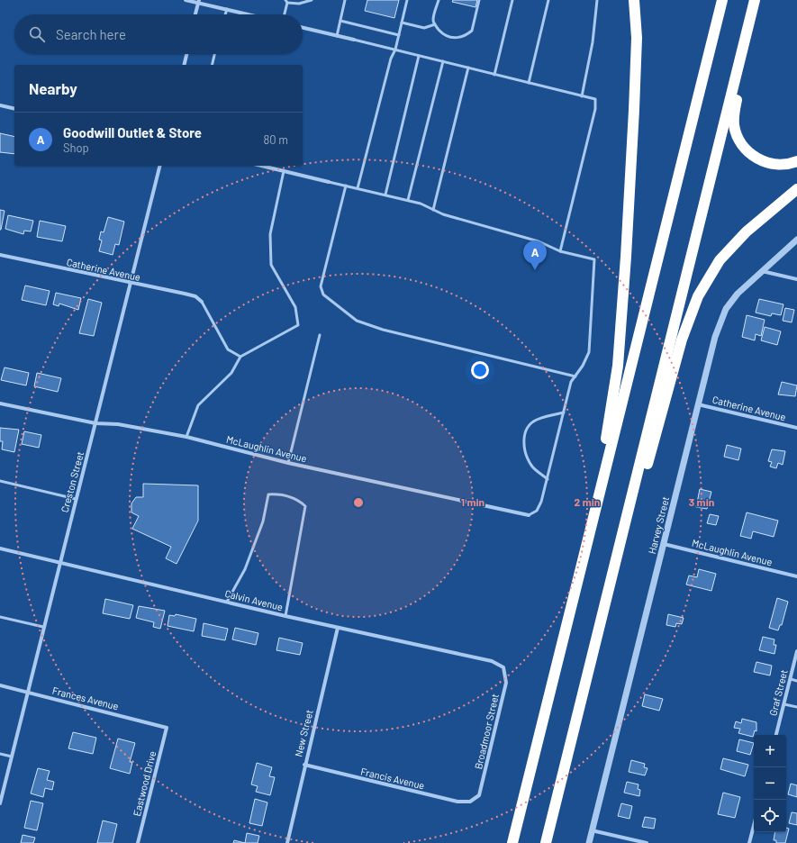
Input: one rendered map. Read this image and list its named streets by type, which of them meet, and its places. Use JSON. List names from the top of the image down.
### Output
{
  "streets": {
    "street": [
      "Catherine Avenue",
      "McLaughlin Avenue",
      "Creston Street",
      "Harvey Street",
      "Calvin Avenue",
      "Graf Street",
      "Frances Avenue",
      "Broadmoor Street",
      "New Street",
      "Francis Avenue",
      "Eastwood Drive"
    ]
  },
  "crossings": [
    ["Catherine Avenue", "Creston Street"],
    ["Catherine Avenue", "Harvey Street"],
    ["McLaughlin Avenue", "Creston Street"],
    ["McLaughlin Avenue", "Harvey Street"],
    ["Creston Street", "Calvin Avenue"],
    ["Creston Street", "Frances Avenue"],
    ["Calvin Avenue", "Broadmoor Street"],
    ["Calvin Avenue", "New Street"],
    ["Frances Avenue", "Eastwood Drive"],
    ["Broadmoor Street", "Francis Avenue"],
    ["New Street", "Francis Avenue"]
  ],
  "page": {
    "search": "Search here",
    "heading": "Nearby",
    "list": [
      {
        "mark": "A",
        "name": "Goodwill Outlet & Store",
        "note": "Shop",
        "value": "80 m"
      }
    ],
    "pins": "A",
    "map_buttons": ["+", "−"]
  },
  "rings": ["1 min", "2 min", "3 min"]
}
